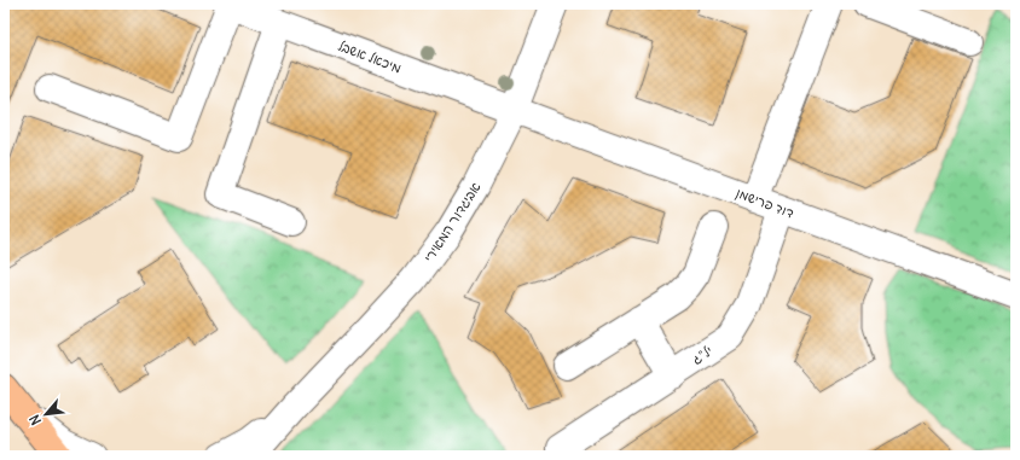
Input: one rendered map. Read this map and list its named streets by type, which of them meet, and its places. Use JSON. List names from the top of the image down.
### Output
{
  "streets": {
    "street": [
      "מיכאל אשבל",
      "דוד פרישמן",
      "אביגדור המאירי",
      "יל\"ג"
    ]
  },
  "crossings": [
    ["מיכאל אשבל", "דוד פרישמן"],
    ["מיכאל אשבל", "אביגדור המאירי"],
    ["דוד פרישמן", "אביגדור המאירי"],
    ["דוד פרישמן", "יל\"ג"]
  ],
  "north": "bottom left"
}
